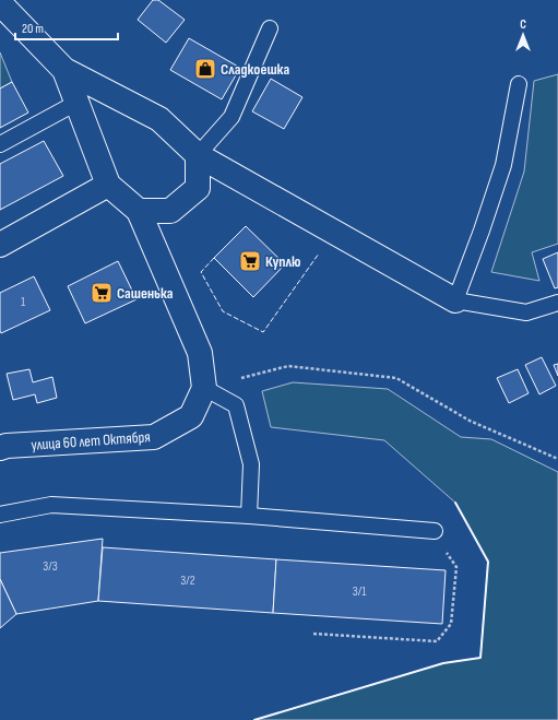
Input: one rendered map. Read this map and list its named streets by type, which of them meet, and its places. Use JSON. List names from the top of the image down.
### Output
{
  "streets": {
    "street": ["улица 60 лет Октября"]
  },
  "places": {
    "shop": ["Сладкоешка"],
    "supermarket": ["Куплю", "Сашенька"]
  },
  "house_numbers": [
    "1",
    "3/3",
    "3/2",
    "3/1"
  ],
  "scale_bar": "20 m",
  "north": "top"
}
